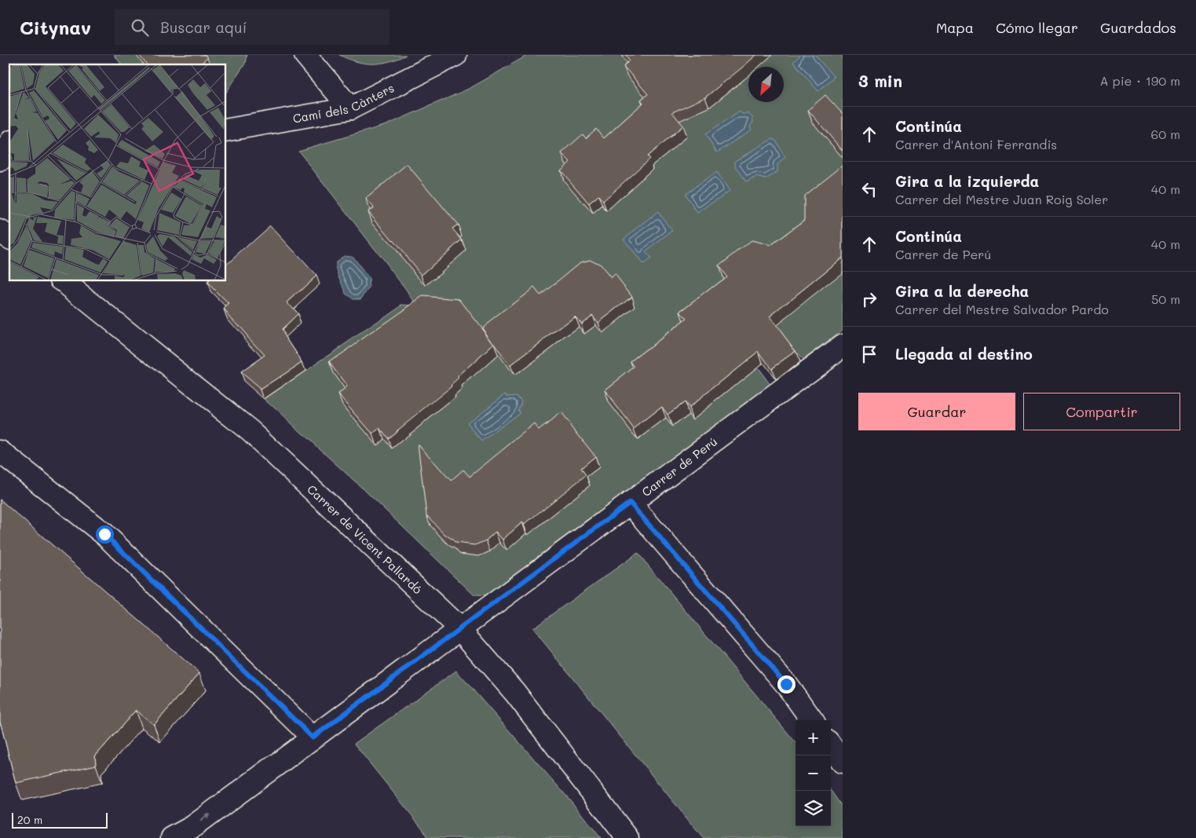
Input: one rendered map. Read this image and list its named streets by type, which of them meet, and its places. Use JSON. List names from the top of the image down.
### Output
{
  "streets": {
    "street": ["Camí dels Cànters", "Carrer de Perú", "Carrer de Vicent Pallardó"]
  },
  "crossings": [
    ["Carrer de Perú", "Carrer de Vicent Pallardó"]
  ],
  "scale_bar": "20 m",
  "north": "bottom left",
  "page": {
    "header": "Citynav",
    "search": "Buscar aquí",
    "nav": ["Mapa", "Cómo llegar", "Guardados"],
    "heading": ["3 min", "A pie · 190 m"],
    "list": [
      ["Continúa", "Carrer d'Antoni Ferrandis", "60 m"],
      ["Gira a la izquierda", "Carrer del Mestre Juan Roig Soler", "40 m"],
      ["Continúa", "Carrer de Perú", "40 m"],
      ["Gira a la derecha", "Carrer del Mestre Salvador Pardo", "50 m"],
      "Llegada al destino"
    ],
    "buttons": ["Guardar", "Compartir"],
    "map_buttons": ["+", "−"],
    "scale": "20 m"
  }
}
